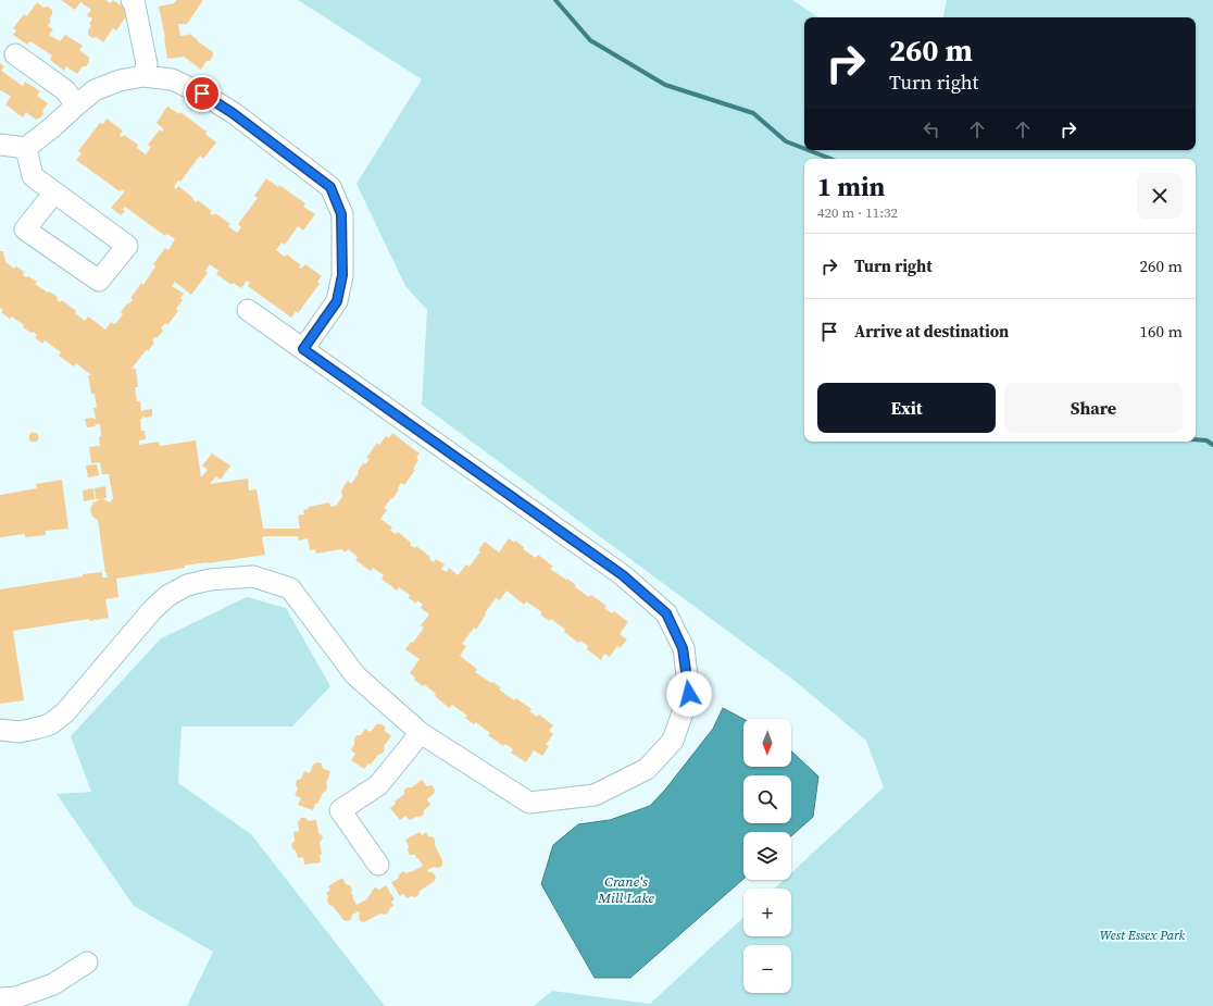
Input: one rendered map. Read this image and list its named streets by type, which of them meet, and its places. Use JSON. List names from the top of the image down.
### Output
{
  "water": ["Crane's Mill Lake"],
  "parks": ["West Essex Park"],
  "north": "bottom",
  "page": {
    "turn": ["260 m", "Turn right"],
    "heading": ["1 min", "420 m · 11:32"],
    "list": [
      {
        "name": "Turn right",
        "value": "260 m"
      },
      {
        "name": "Arrive at destination",
        "value": "160 m"
      }
    ],
    "buttons": ["Exit", "Share"],
    "map_buttons": ["+", "−"]
  }
}
